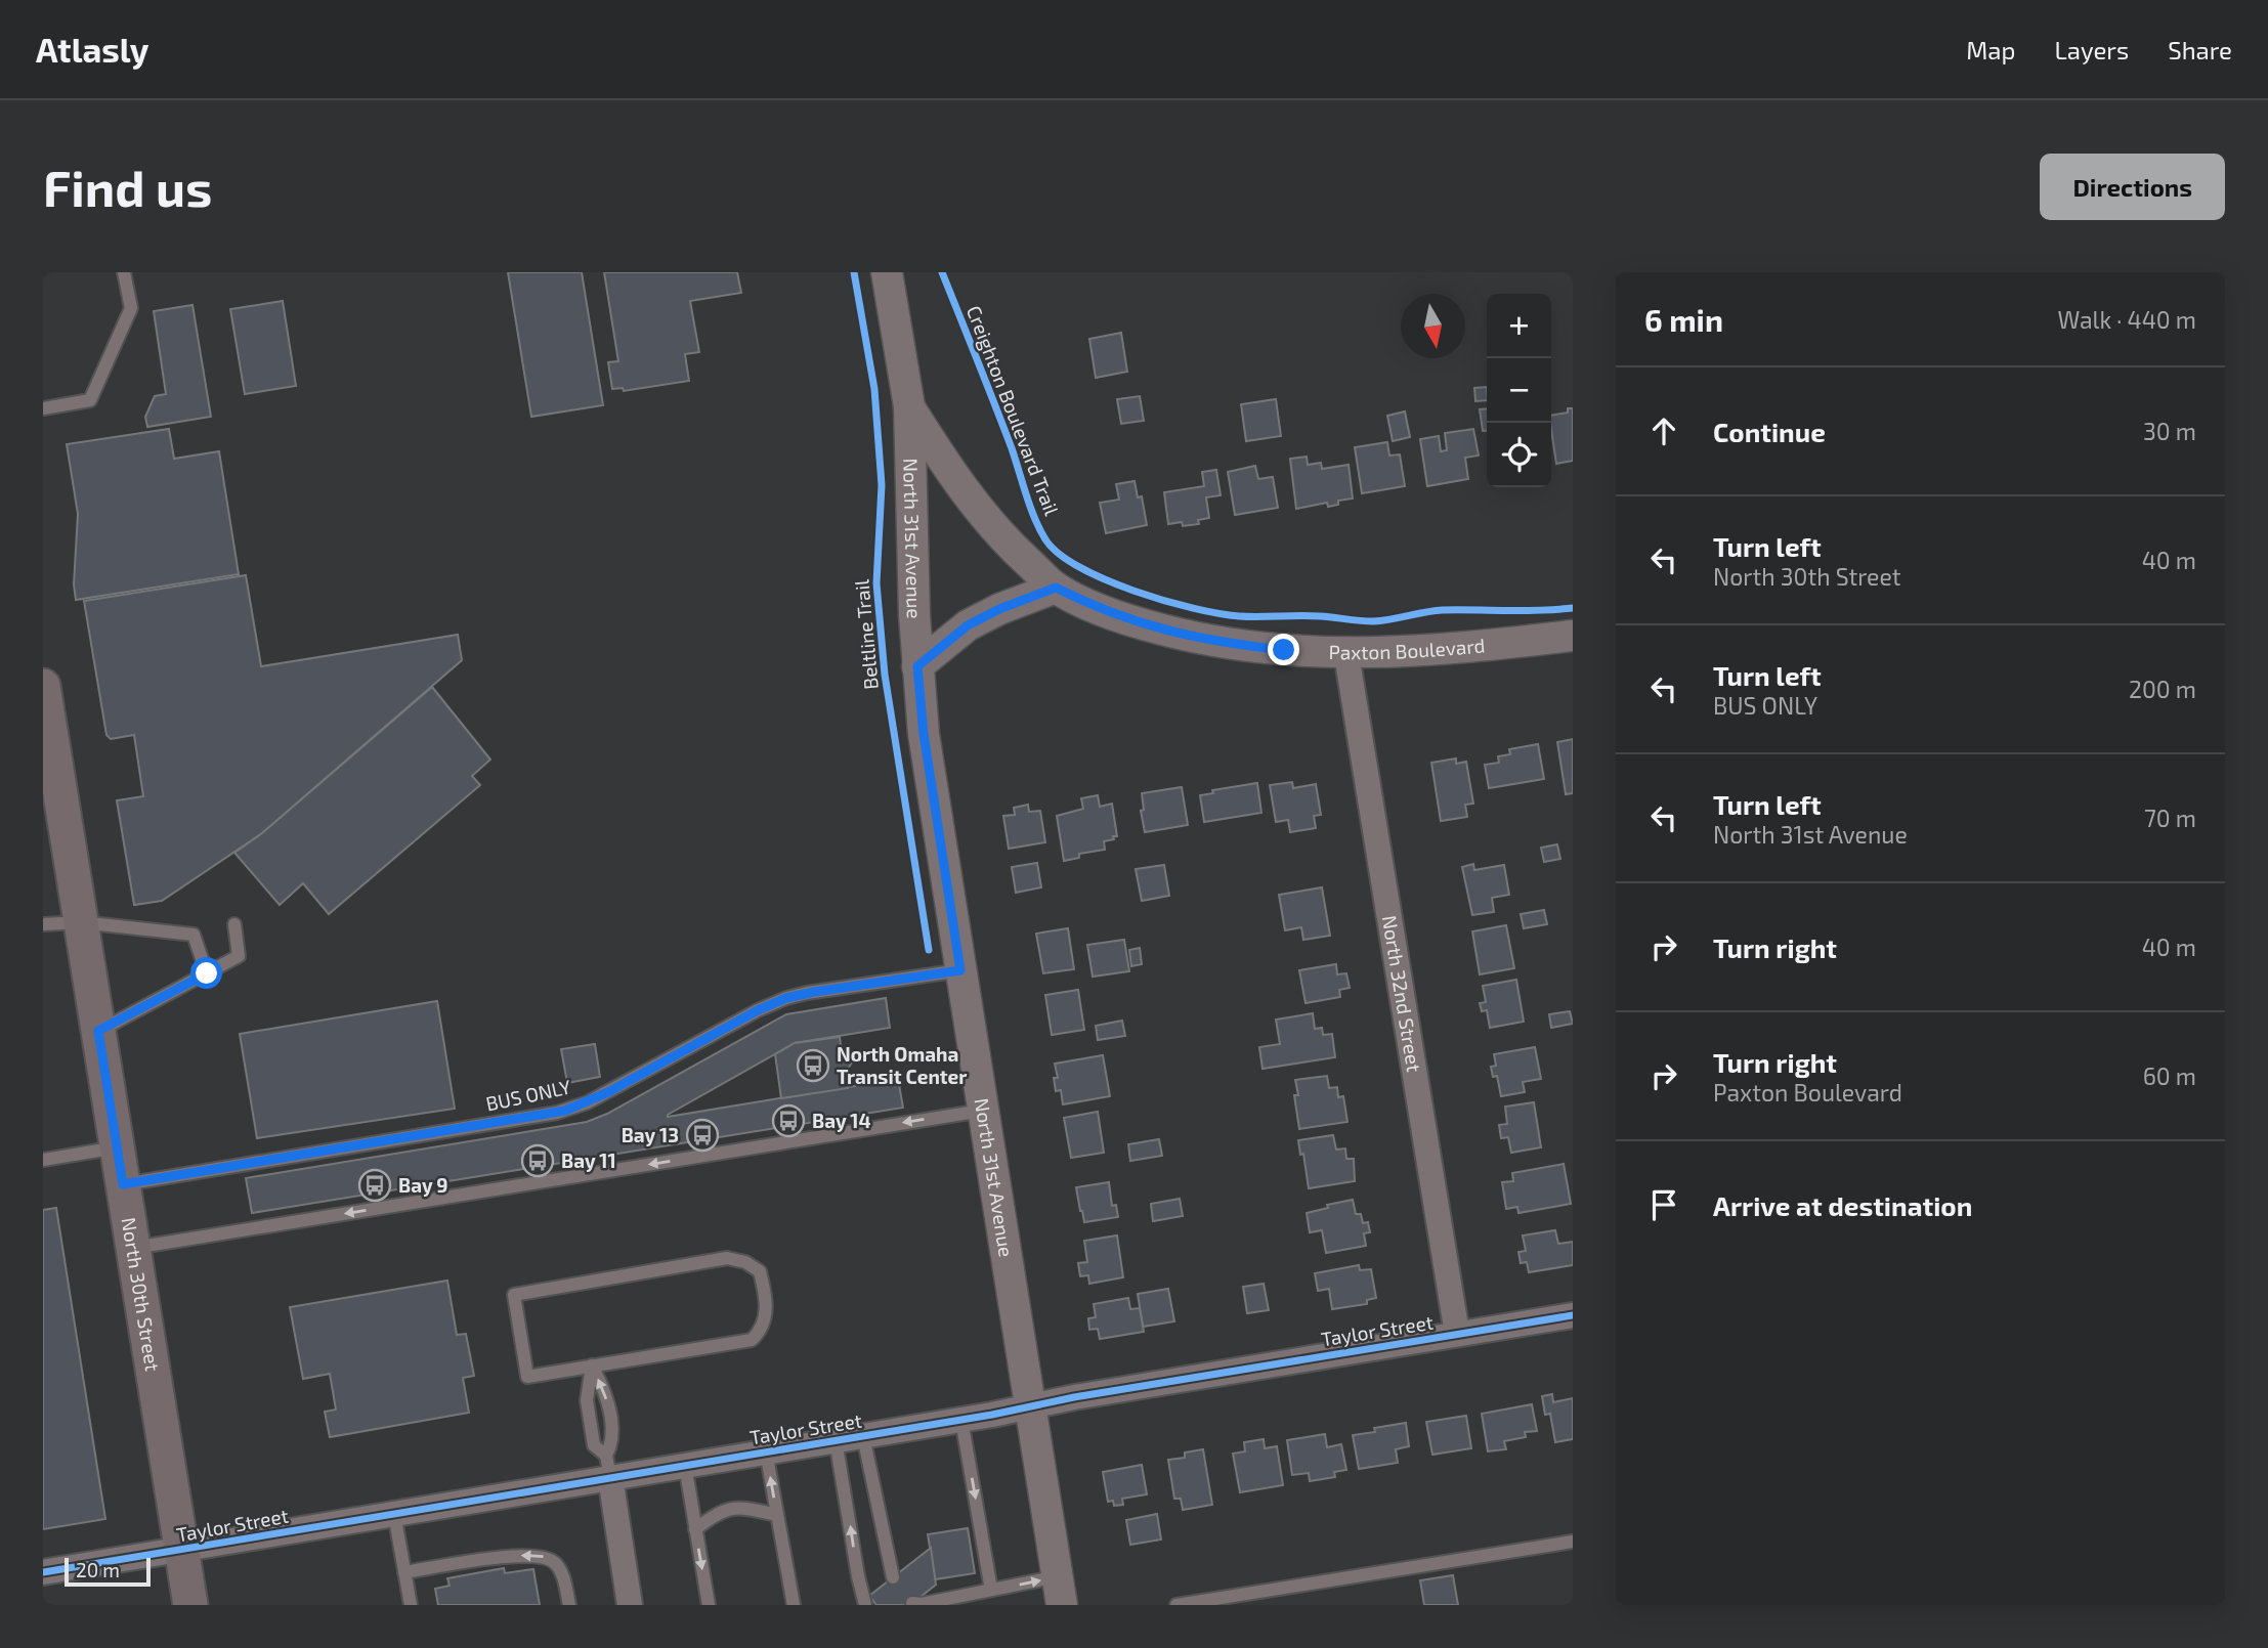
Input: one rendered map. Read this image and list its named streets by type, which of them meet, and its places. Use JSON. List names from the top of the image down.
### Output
{
  "streets": {
    "main road": ["North 30th Street"],
    "street": [
      "North 31st Avenue",
      "Paxton Boulevard",
      "North 32nd Street",
      "Taylor Street"
    ],
    "lane": ["BUS ONLY"],
    "cycle path": ["Creighton Boulevard Trail", "Beltline Trail"]
  },
  "crossings": [
    ["North 31st Avenue", "Paxton Boulevard"],
    ["North 31st Avenue", "BUS ONLY"],
    ["North 31st Avenue", "Taylor Street"],
    ["Paxton Boulevard", "North 32nd Street"],
    ["North 32nd Street", "Taylor Street"],
    ["BUS ONLY", "North 30th Street"],
    ["North 30th Street", "Taylor Street"]
  ],
  "places": {
    "bus stop": [
      "North Omaha Transit Center",
      "Bay 14",
      "Bay 13",
      "Bay 11",
      "Bay 9"
    ]
  },
  "scale_bar": "20 m",
  "north": "bottom",
  "page": {
    "header": "Atlasly",
    "nav": ["Map", "Layers", "Share"],
    "buttons": "Directions",
    "title": "Find us",
    "heading": ["6 min", "Walk · 440 m"],
    "map_buttons": ["+", "−"],
    "list": [
      ["Continue", "30 m"],
      ["Turn left", "North 30th Street", "40 m"],
      ["Turn left", "BUS ONLY", "200 m"],
      ["Turn left", "North 31st Avenue", "70 m"],
      ["Turn right", "40 m"],
      ["Turn right", "Paxton Boulevard", "60 m"],
      "Arrive at destination"
    ],
    "scale": "20 m"
  }
}
